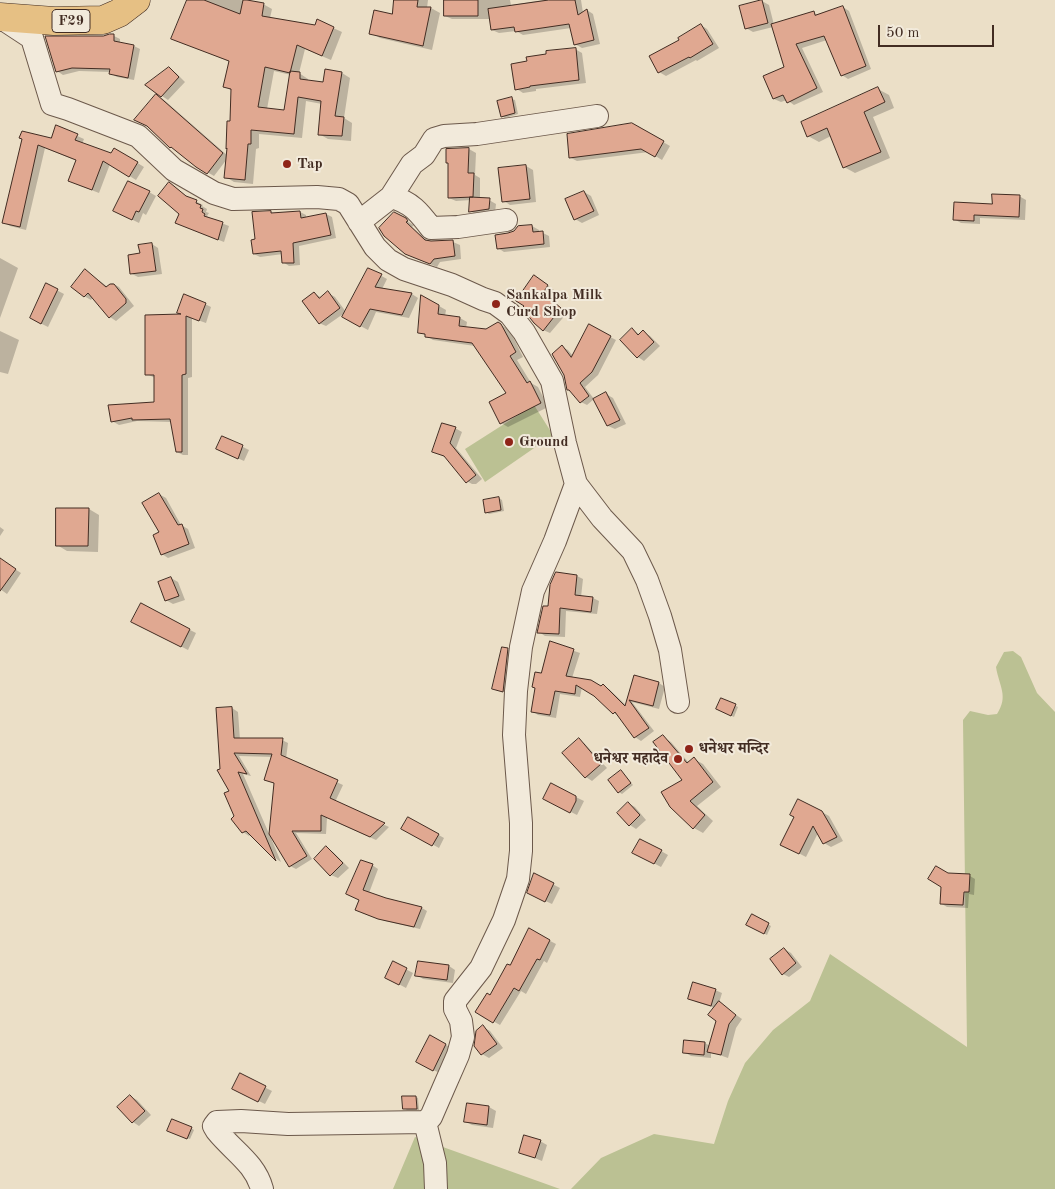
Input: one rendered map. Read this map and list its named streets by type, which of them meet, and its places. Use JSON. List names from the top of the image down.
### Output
{
  "streets": {
    "main road": ["F29"]
  },
  "places": [
    "Tap",
    "Sankalpa Milk Curd Shop",
    "Ground",
    "धनेश्वर मन्दिर",
    "धनेश्वर महादेव"
  ],
  "scale_bar": "50 m"
}
